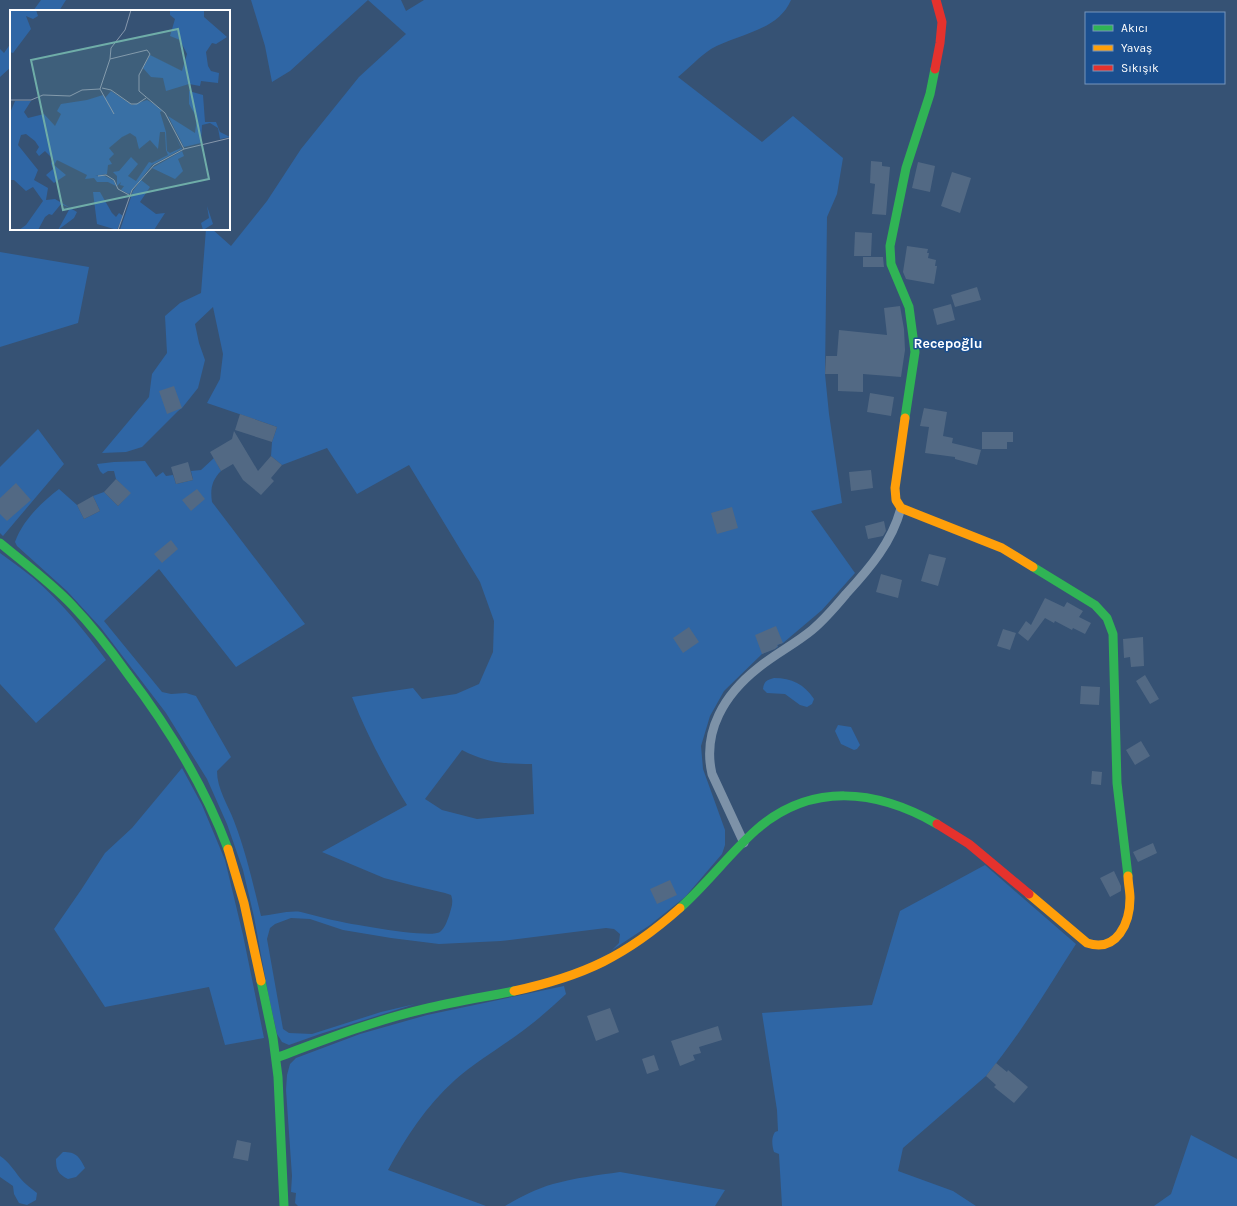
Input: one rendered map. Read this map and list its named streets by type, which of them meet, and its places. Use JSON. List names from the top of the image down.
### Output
{
  "districts": ["Recepoğlu"],
  "legend": ["Akıcı", "Yavaş", "Sıkışık"]
}
